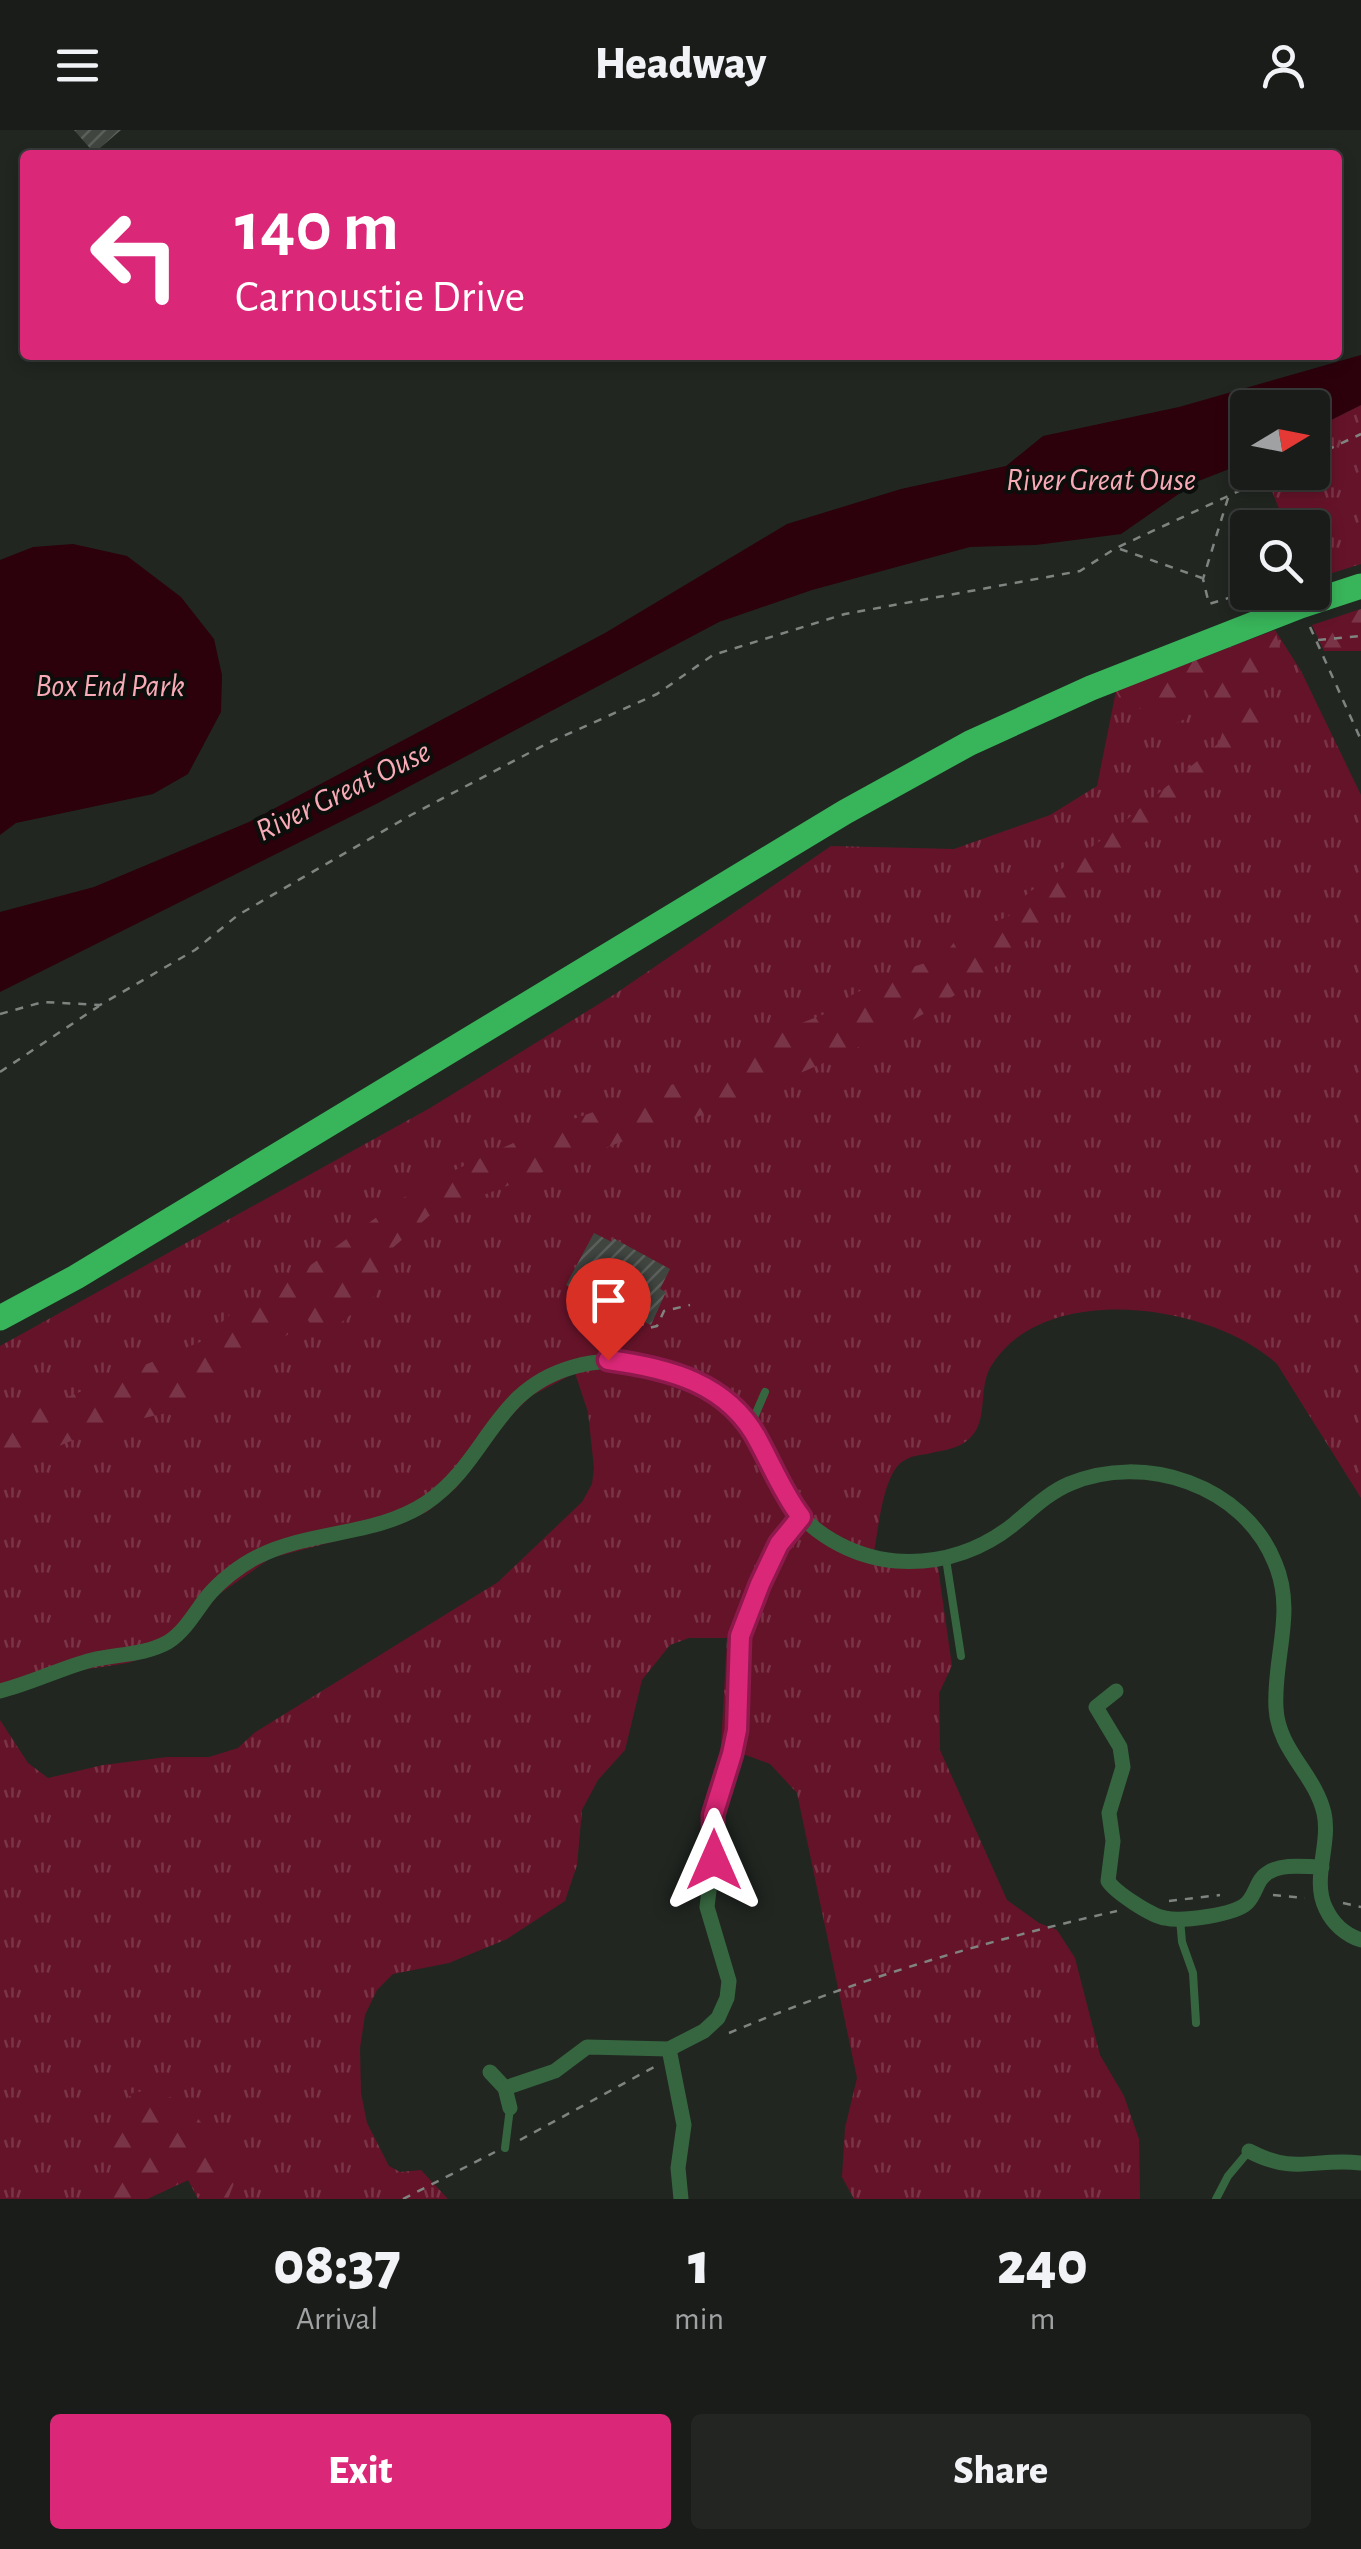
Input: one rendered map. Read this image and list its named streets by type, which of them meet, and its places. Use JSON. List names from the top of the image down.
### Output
{
  "water": ["River Great Ouse", "Box End Park"],
  "north": "right",
  "page": {
    "header": "Headway",
    "turn": ["140 m", "Carnoustie Drive"],
    "eta": [
      "08:37",
      "Arrival",
      "1",
      "min",
      "240",
      "m"
    ],
    "buttons": ["Exit", "Share"]
  }
}
